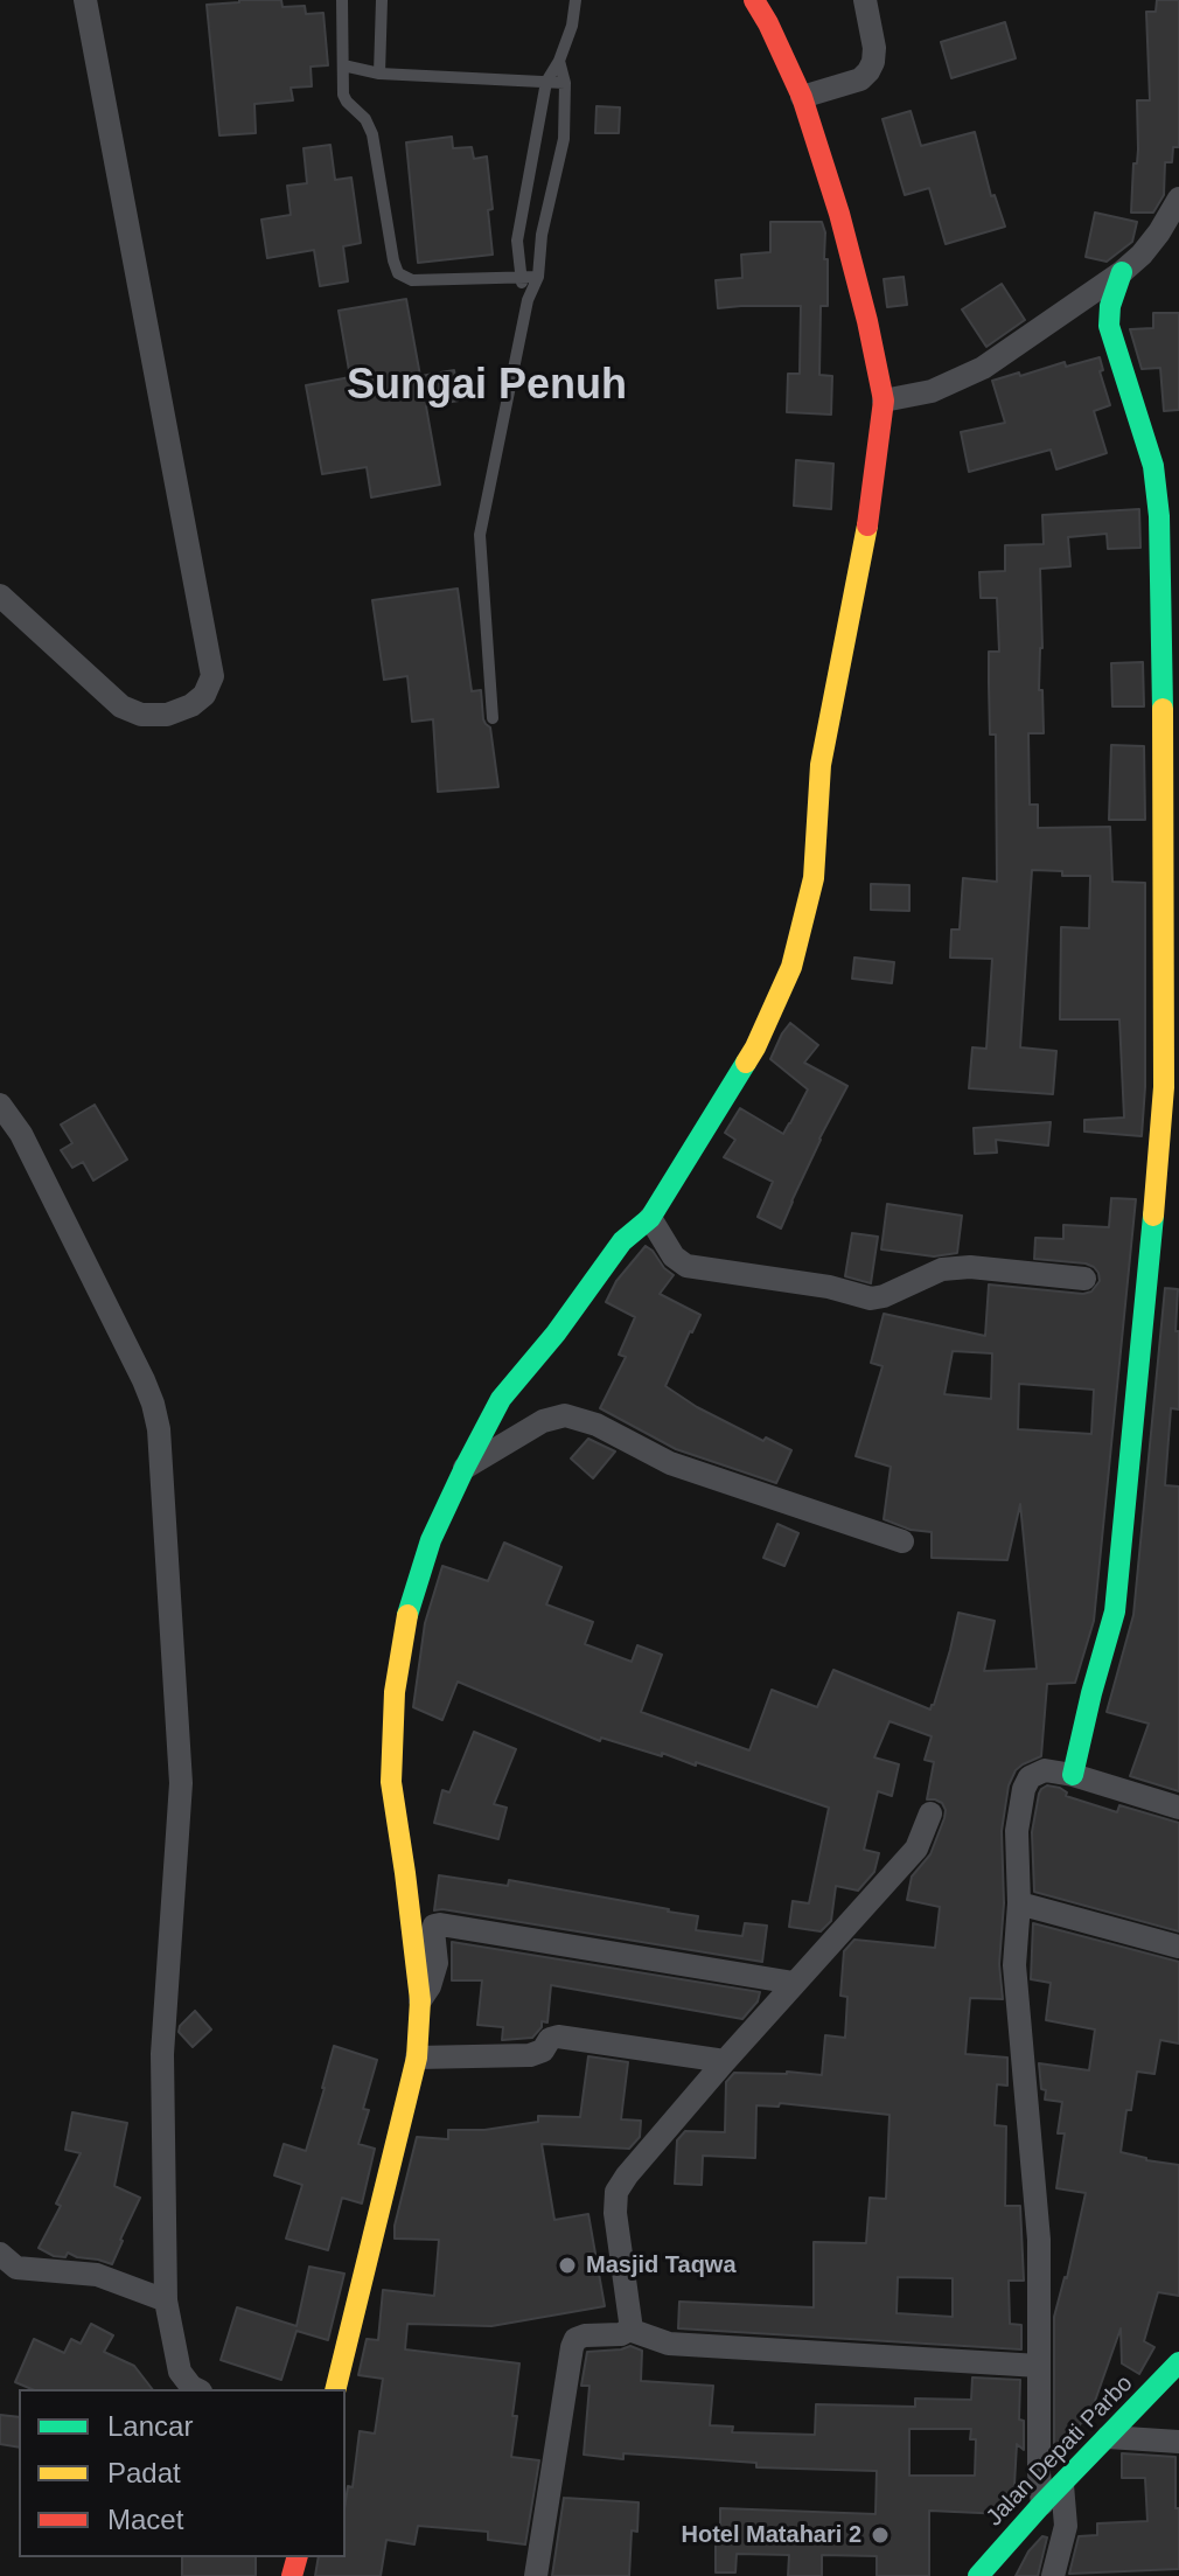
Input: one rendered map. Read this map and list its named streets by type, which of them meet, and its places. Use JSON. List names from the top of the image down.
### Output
{
  "streets": {
    "street": ["Jalan Depati Parbo"]
  },
  "districts": ["Sungai Penuh"],
  "places": ["Masjid Taqwa", "Hotel Matahari 2"],
  "legend": ["Lancar", "Padat", "Macet"]
}
